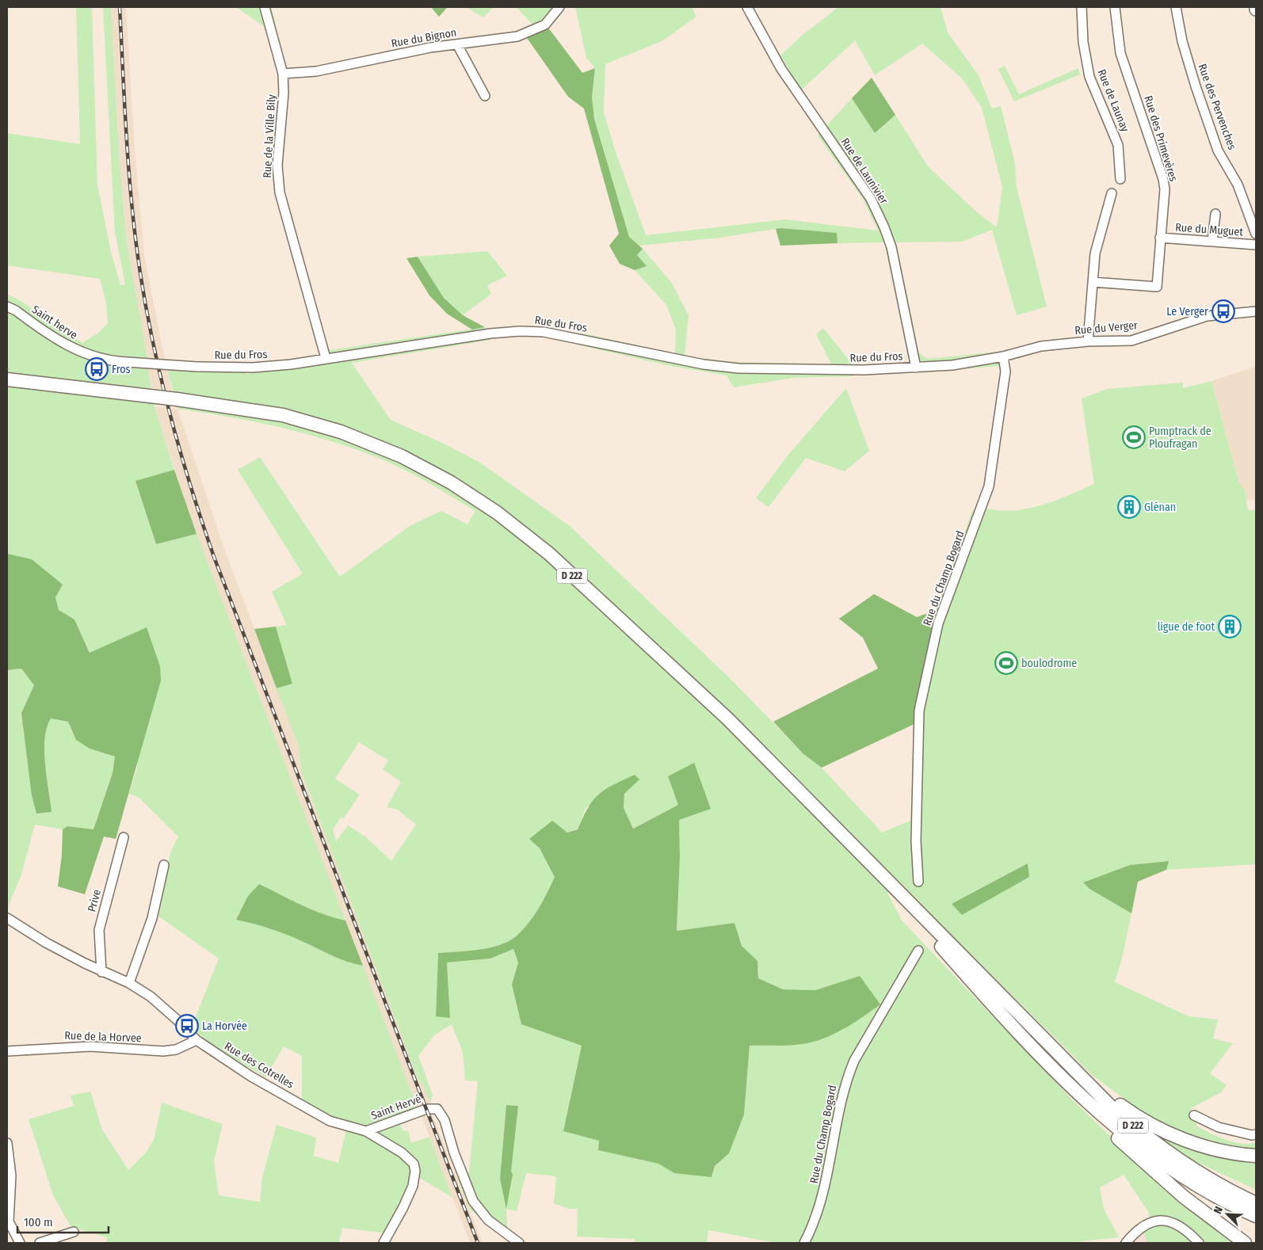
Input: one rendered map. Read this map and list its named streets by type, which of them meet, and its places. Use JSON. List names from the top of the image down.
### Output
{
  "streets": {
    "highway": ["D 222"],
    "street": [
      "Rue du Bignon",
      "Rue de Launay",
      "Rue des Pervenches",
      "Rue de la Ville Bily",
      "Rue des Primevères",
      "Rue de Launivier",
      "Rue du Muguet",
      "Saint herve",
      "Rue du Fros",
      "Rue du Verger",
      "Rue du Champ Bogard",
      "Prive",
      "Rue de la Horvee",
      "Rue des Cotrelles",
      "Saint Hervé"
    ]
  },
  "crossings": [
    ["Rue du Bignon", "Rue de la Ville Bily"],
    ["Rue de la Ville Bily", "Rue du Fros"],
    ["Rue des Primevères", "Rue du Muguet"],
    ["Rue de Launivier", "Rue du Fros"],
    ["Saint herve", "Rue du Fros"],
    ["Rue du Fros", "Rue du Verger"],
    ["Rue du Fros", "Rue du Champ Bogard"],
    ["Rue du Verger", "Rue du Champ Bogard"],
    ["Prive", "Rue des Cotrelles"],
    ["Rue de la Horvee", "Rue des Cotrelles"],
    ["Rue des Cotrelles", "Saint Hervé"]
  ],
  "places": {
    "bus stop": ["Le Verger", "Fros", "La Horvée"],
    "sports": ["Pumptrack de Ploufragan", "boulodrome"],
    "building": ["Glénan", "ligue de foot"]
  },
  "scale_bar": "100 m",
  "north": "top left"
}
